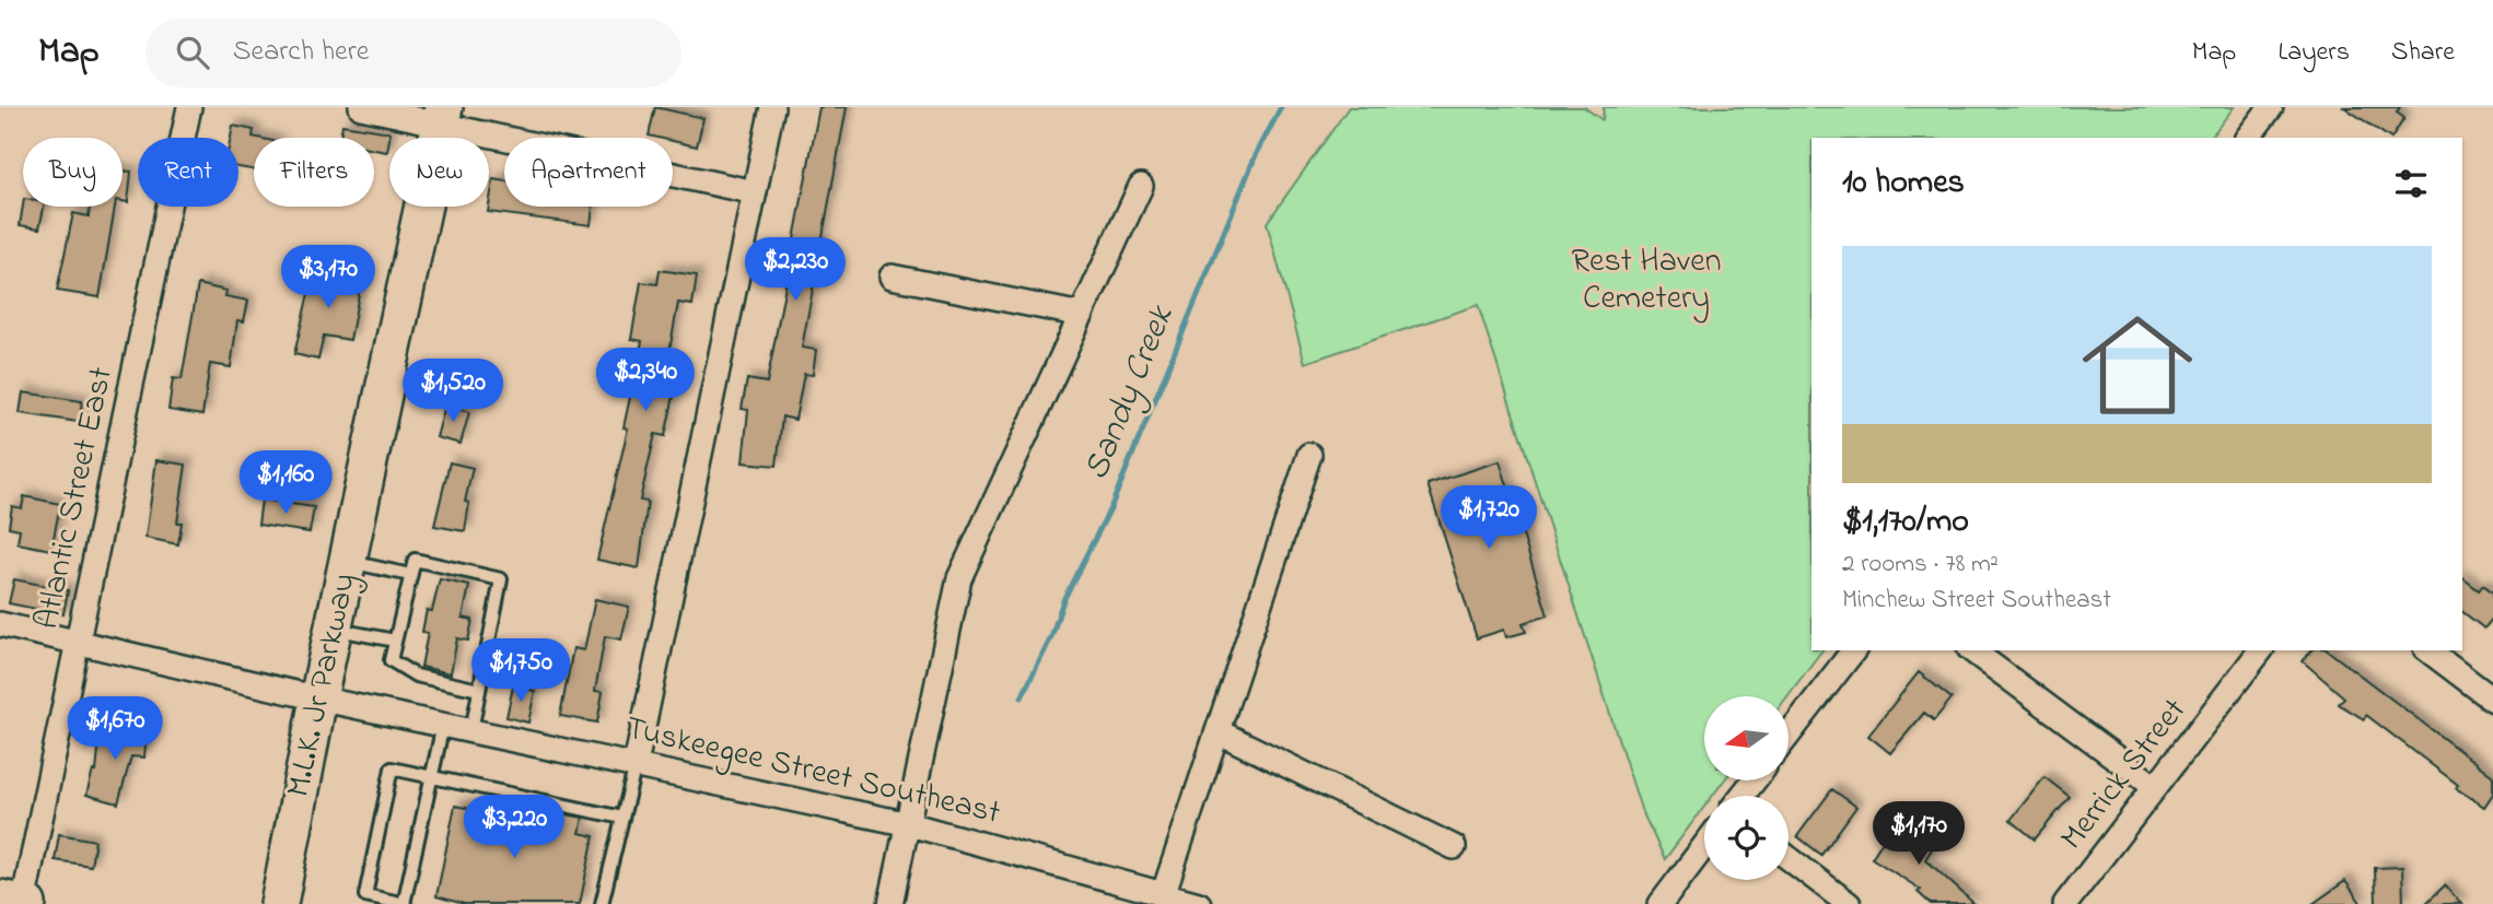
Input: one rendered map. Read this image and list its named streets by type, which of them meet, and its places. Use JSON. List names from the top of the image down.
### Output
{
  "streets": {
    "main road": ["M.L.K. Jr Parkway"],
    "street": ["Atlantic Street East", "Tuskeegee Street Southeast", "Merrick Street"]
  },
  "crossings": [
    ["Atlantic Street East", "Tuskeegee Street Southeast"],
    ["M.L.K. Jr Parkway", "Tuskeegee Street Southeast"]
  ],
  "water": ["Sandy Creek"],
  "parks": ["Rest Haven Cemetery"],
  "north": "left",
  "page": {
    "header": "Map",
    "search": "Search here",
    "nav": ["Map", "Layers", "Share"],
    "chip": [
      "Buy",
      "Rent",
      "Filters",
      "New",
      "Apartment"
    ],
    "heading": "10 homes",
    "list": [
      {
        "name": "$1,170/mo",
        "note": "2 rooms · 78 m² · Minchew Street Southeast"
      }
    ],
    "price": [
      "$2,230",
      "$3,170",
      "$2,340",
      "$1,520",
      "$1,160",
      "$1,720",
      "$1,750",
      "$1,670",
      "$3,220",
      "$1,170"
    ]
  }
}
